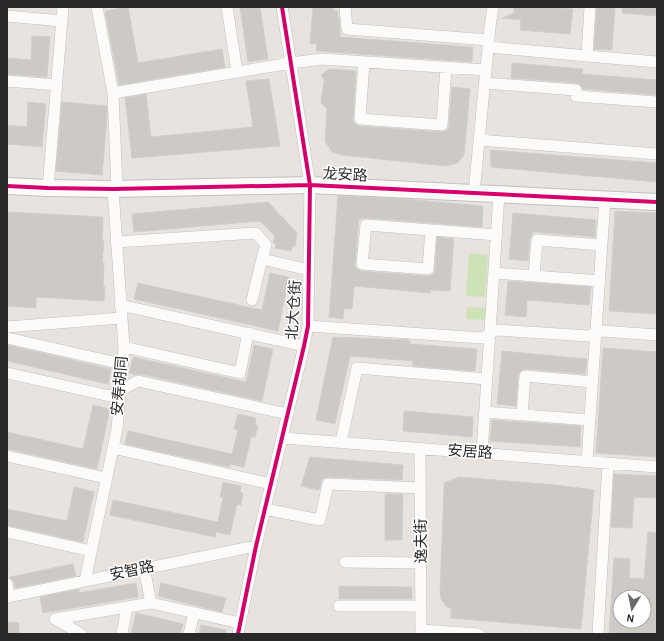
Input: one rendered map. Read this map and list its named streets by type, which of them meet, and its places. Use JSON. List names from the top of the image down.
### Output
{
  "streets": {
    "street": [
      "龙安路",
      "北大仓街",
      "安寿胡同",
      "安居路",
      "逸夫街",
      "安智路"
    ]
  },
  "crossings": [
    ["龙安路", "北大仓街"],
    ["龙安路", "安寿胡同"],
    ["北大仓街", "安居路"],
    ["北大仓街", "安智路"],
    ["安寿胡同", "安智路"],
    ["安居路", "逸夫街"]
  ],
  "north": "bottom"
}
